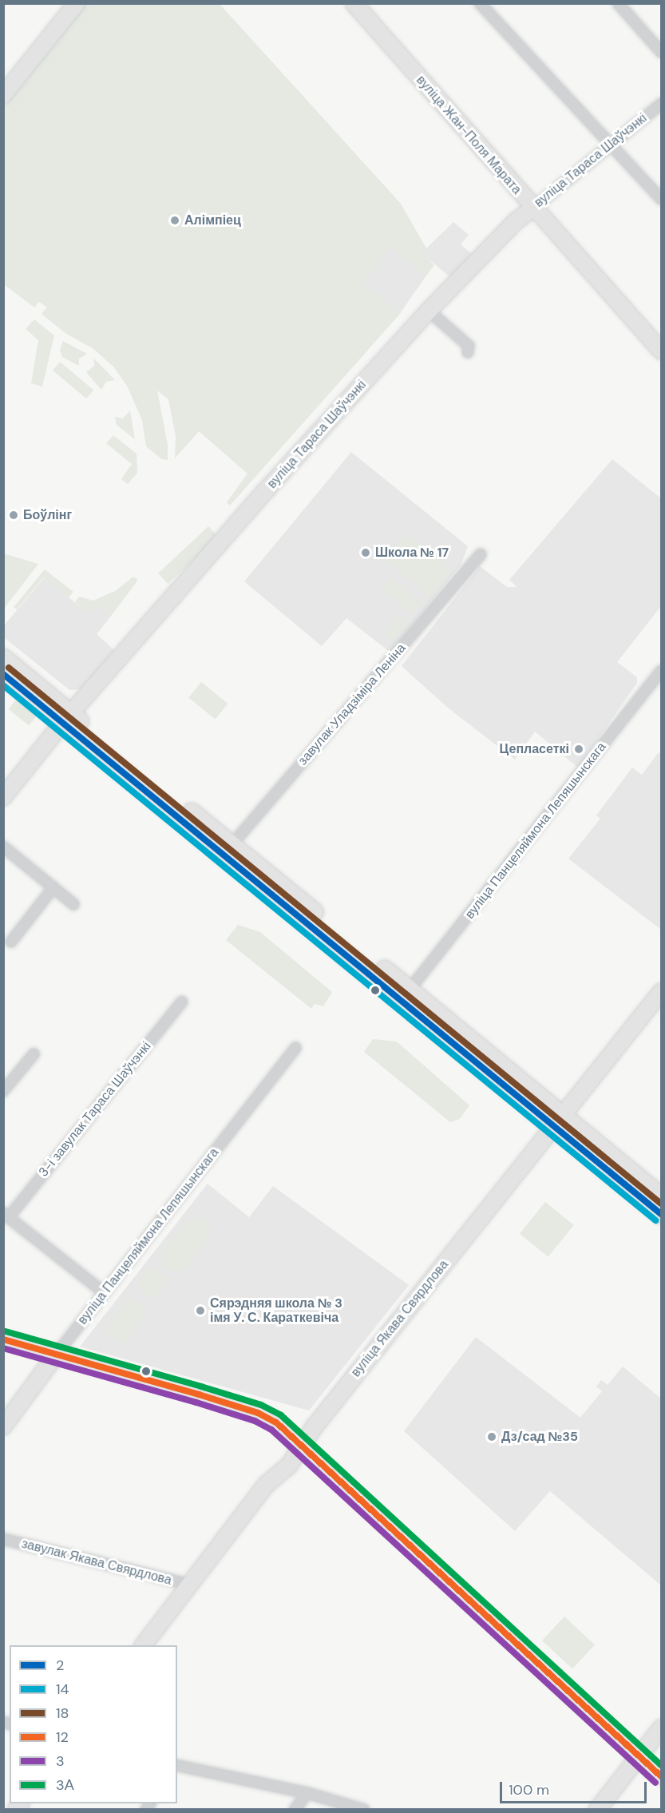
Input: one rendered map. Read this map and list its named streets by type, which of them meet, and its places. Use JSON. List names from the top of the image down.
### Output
{
  "streets": {
    "street": [
      "вуліца Жан-Поля Марата",
      "вуліца Тараса Шаўчэнкі",
      "завулак Уладзіміра Леніна",
      "вуліца Панцеляймона Лепяшынскага",
      "3-і завулак Тараса Шаўчэнкі",
      "вуліца Якава Свярдлова",
      "завулак Якава Свярдлова"
    ]
  },
  "crossings": [
    ["вуліца Жан-Поля Марата", "вуліца Тараса Шаўчэнкі"],
    ["вуліца Якава Свярдлова", "завулак Якава Свярдлова"]
  ],
  "places": [
    "Алімпіец",
    "Боўлінг",
    "Школа № 17",
    "Цепласеткі",
    "Сярэдняя школа № 3 імя У. С. Караткевіча",
    "Дз/сад №35"
  ],
  "lines": [
    "transit line 18",
    "transit line 2",
    "transit line 14",
    "transit line 3А",
    "transit line 12",
    "transit line 3"
  ],
  "legend": [
    "2",
    "14",
    "18",
    "12",
    "3",
    "3А"
  ],
  "scale_bar": "100 m"
}
